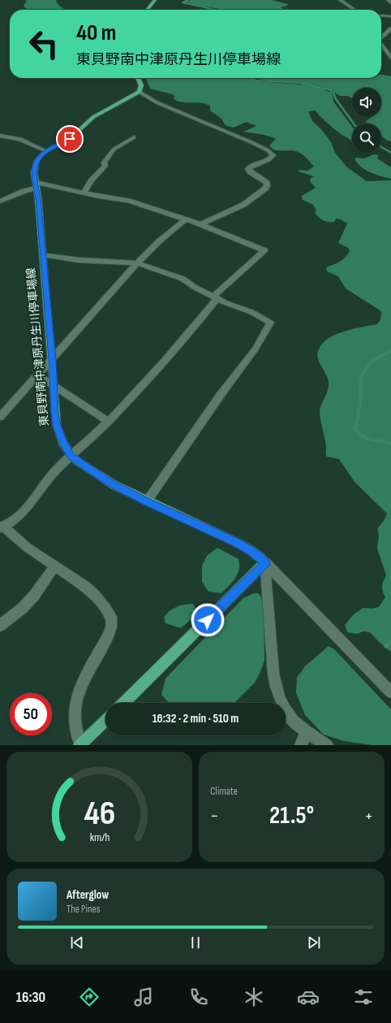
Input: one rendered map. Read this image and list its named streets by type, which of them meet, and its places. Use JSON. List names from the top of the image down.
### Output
{
  "streets": {
    "main road": ["東貝野南中津原丹生川停車場線"]
  },
  "page": {
    "turn": ["40 m", "東貝野南中津原丹生川停車場線"],
    "limit": "50",
    "trip": "16:32 · 2 min · 510 m",
    "tile": "Climate",
    "heat": ["−", "21.5°", "+"],
    "song": ["Afterglow", "The Pines"],
    "tabs": "16:30",
    "gauge": ["46", "km/h"]
  }
}
